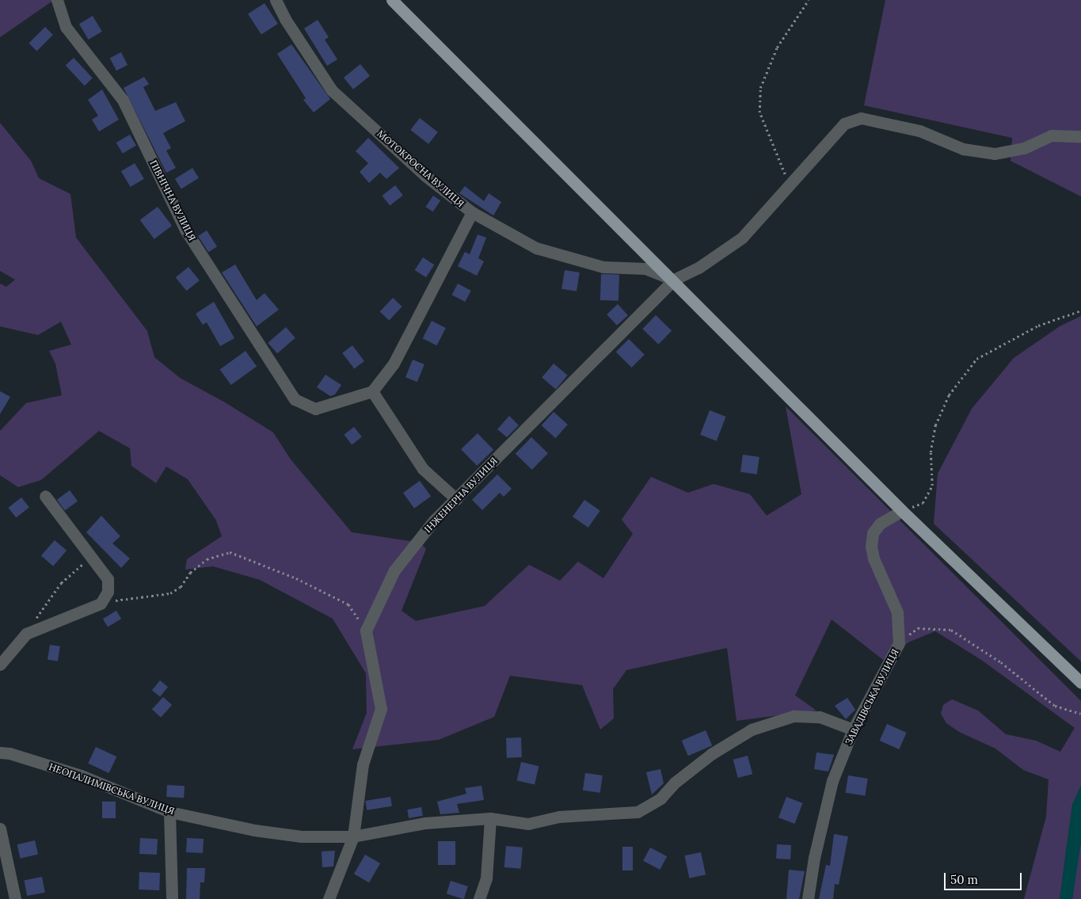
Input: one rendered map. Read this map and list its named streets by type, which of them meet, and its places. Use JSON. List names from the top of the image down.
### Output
{
  "streets": {
    "street": [
      "МОТОКРОСНА ВУЛИЦЯ",
      "ПІВНІЧНА ВУЛИЦЯ",
      "ІНЖЕНЕРНА ВУЛИЦЯ",
      "ЗАВАДІВСЬКА ВУЛИЦЯ",
      "НЕОПАЛИМІВСЬКА ВУЛИЦЯ"
    ]
  },
  "crossings": [
    ["МОТОКРОСНА ВУЛИЦЯ", "ПІВНІЧНА ВУЛИЦЯ"],
    ["ЗАВАДІВСЬКА ВУЛИЦЯ", "НЕОПАЛИМІВСЬКА ВУЛИЦЯ"]
  ],
  "scale_bar": "50 m"
}
